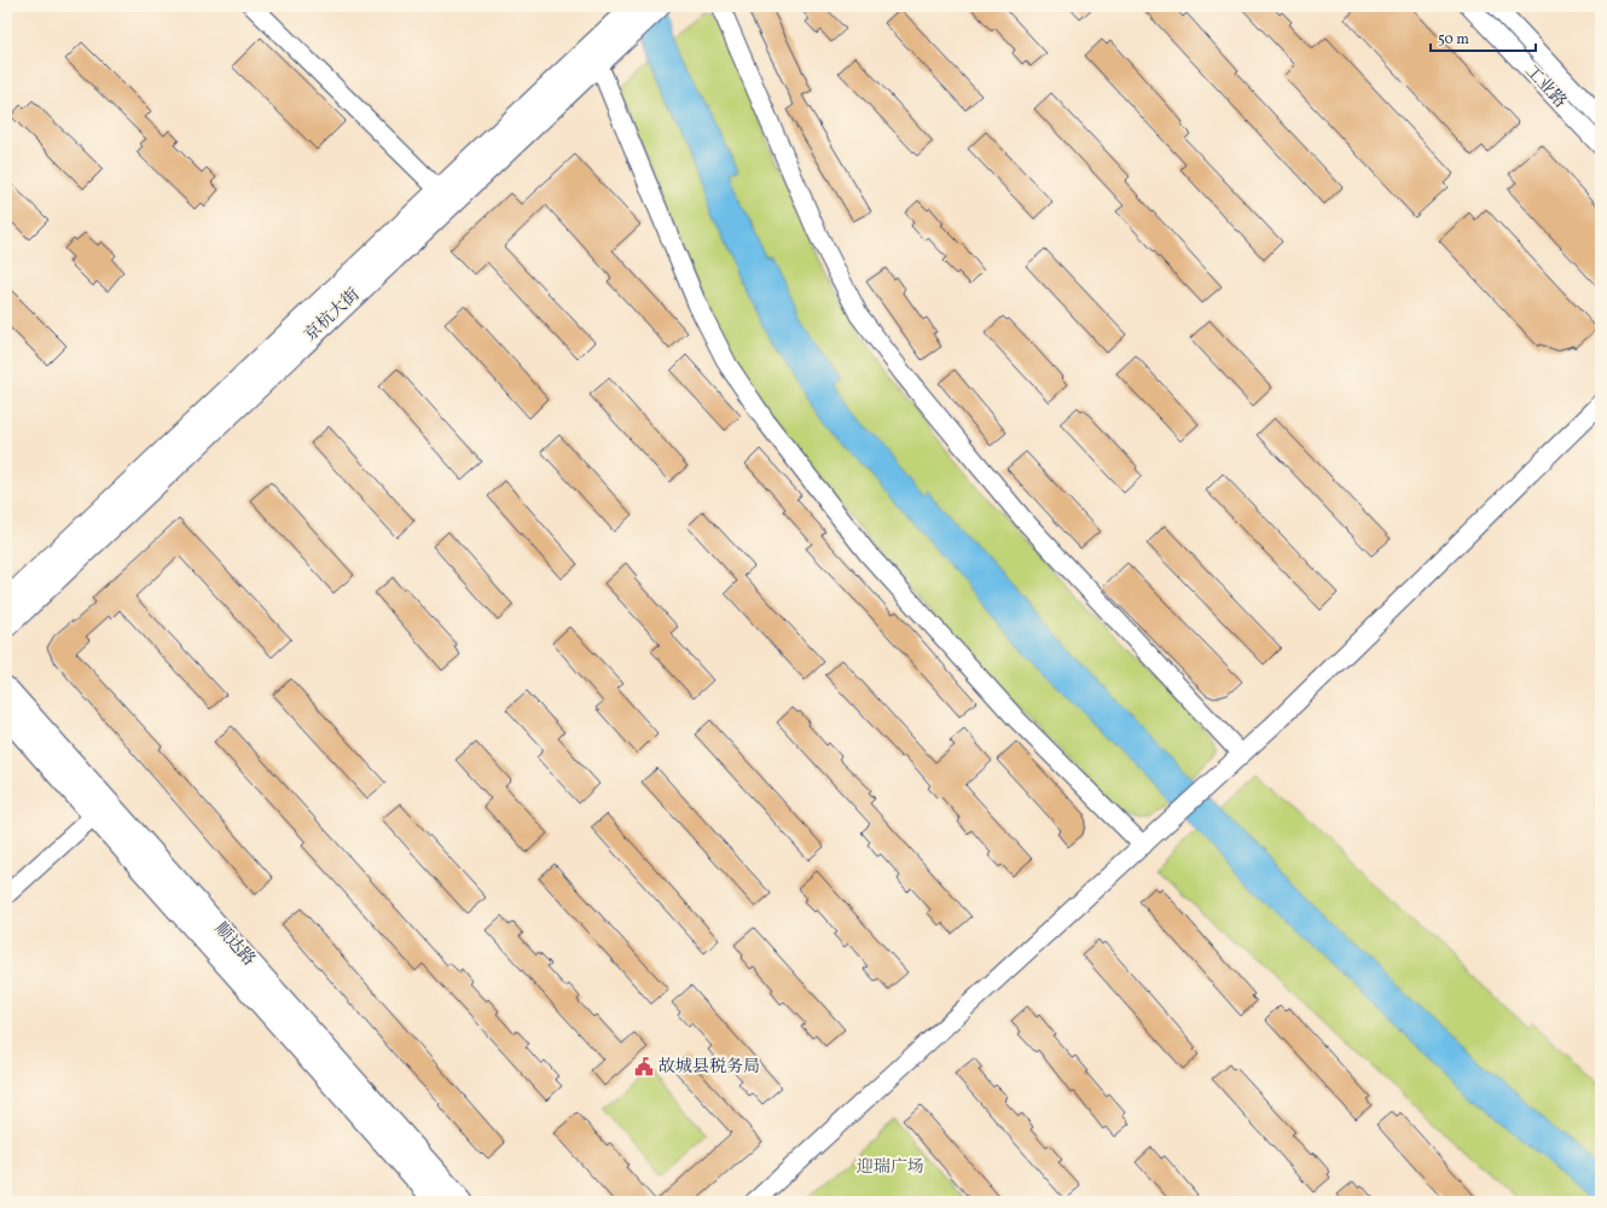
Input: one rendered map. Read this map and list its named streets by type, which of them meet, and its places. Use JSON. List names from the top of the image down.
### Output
{
  "streets": {
    "main road": ["京杭大街", "顺达路"],
    "street": ["工业路"]
  },
  "parks": ["迎瑞广场"],
  "places": {
    "public building": ["故城县税务局"]
  },
  "scale_bar": "50 m"
}
